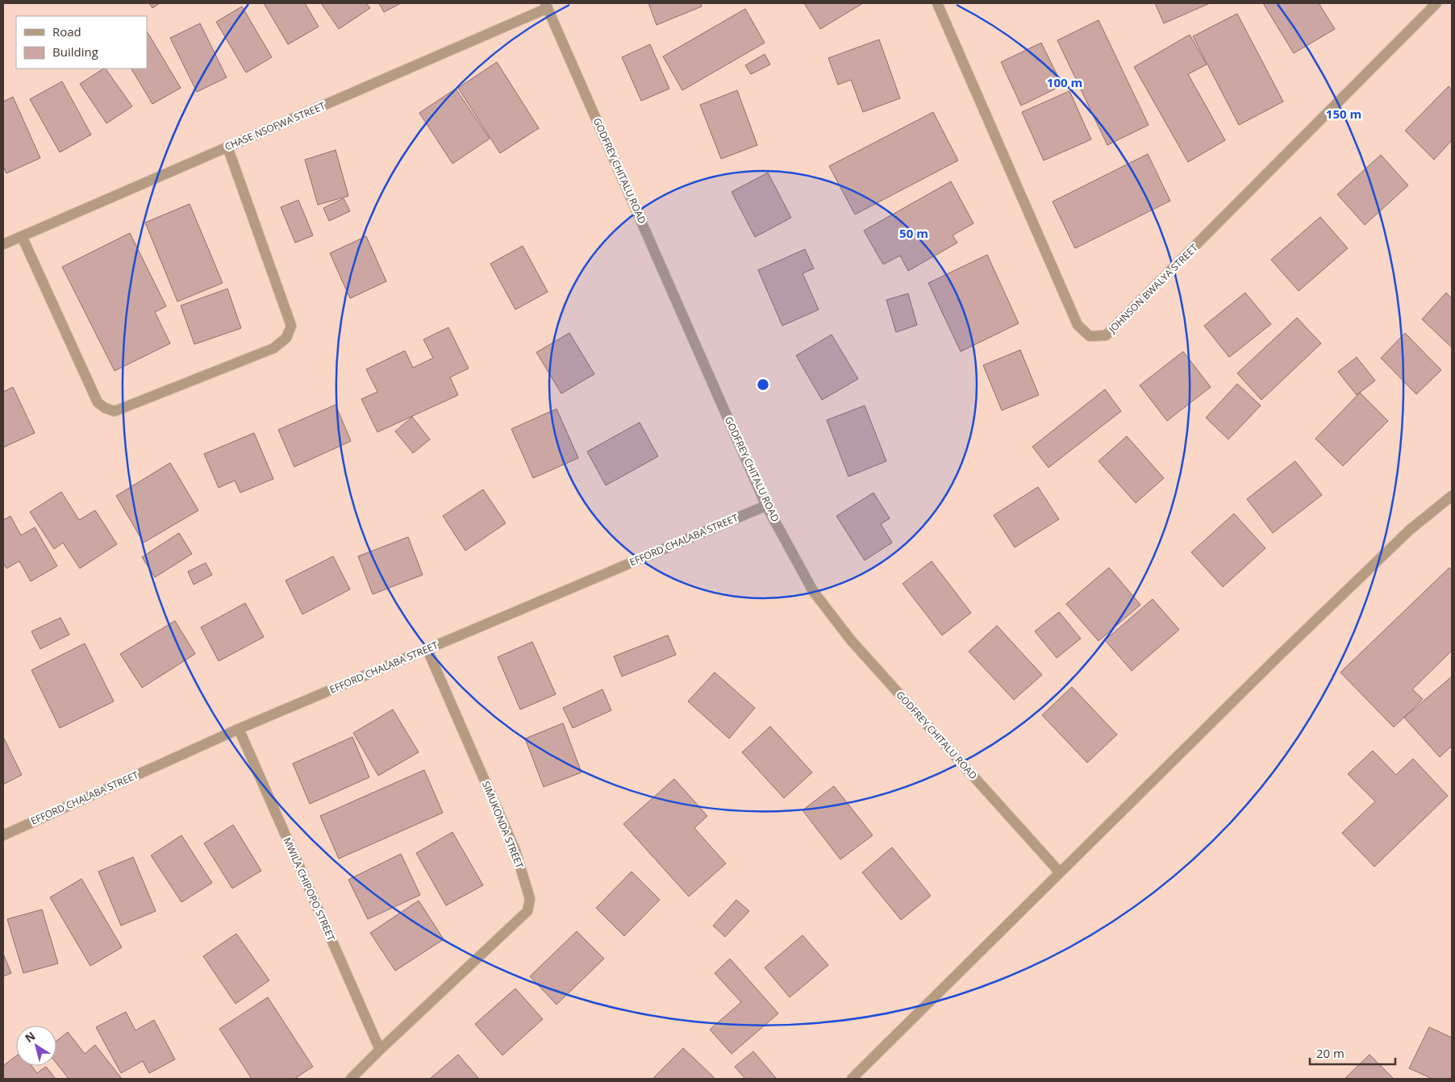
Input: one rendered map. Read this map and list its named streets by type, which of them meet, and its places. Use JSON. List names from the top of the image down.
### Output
{
  "streets": {
    "street": [
      "CHASE NSOFWA STREET",
      "GODFREY CHITALU ROAD",
      "JOHNSON BWALYA STREET",
      "EFFORD CHALABA STREET",
      "SIMUKONDA STREET",
      "MWILA CHIPOPO STREET"
    ]
  },
  "crossings": [
    ["CHASE NSOFWA STREET", "GODFREY CHITALU ROAD"],
    ["GODFREY CHITALU ROAD", "EFFORD CHALABA STREET"],
    ["EFFORD CHALABA STREET", "SIMUKONDA STREET"],
    ["EFFORD CHALABA STREET", "MWILA CHIPOPO STREET"],
    ["SIMUKONDA STREET", "MWILA CHIPOPO STREET"]
  ],
  "legend": ["Road", "Building"],
  "scale_bar": "20 m",
  "north": "top left",
  "rings": ["100 m", "150 m", "50 m"]
}
